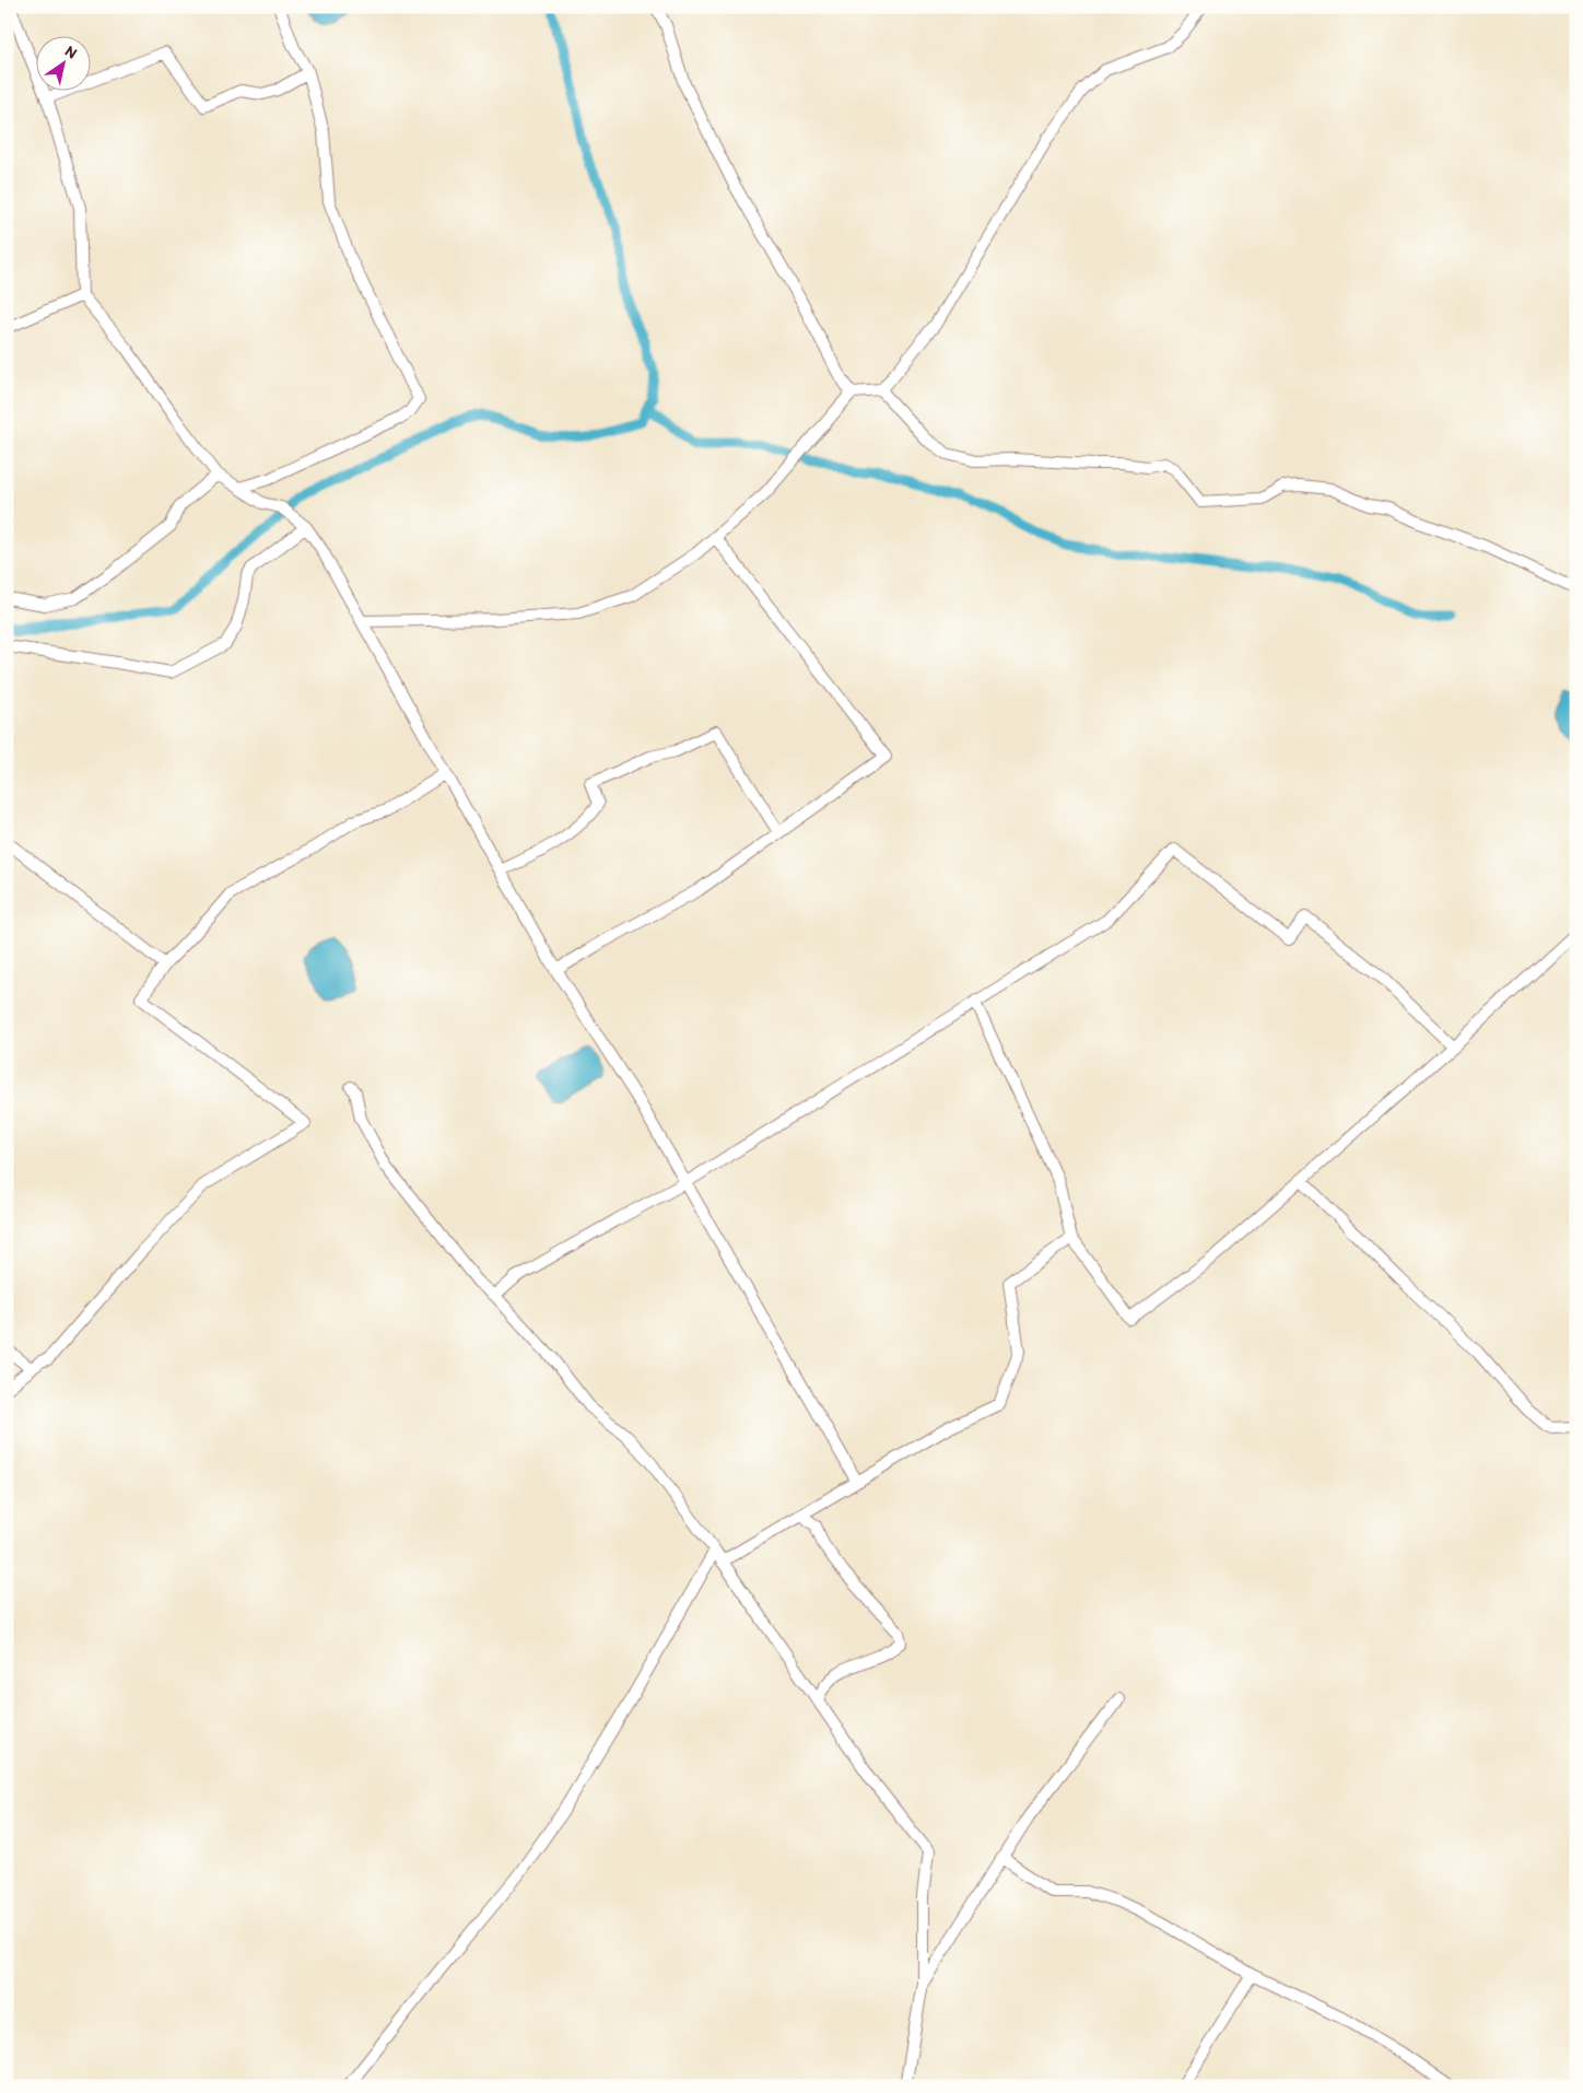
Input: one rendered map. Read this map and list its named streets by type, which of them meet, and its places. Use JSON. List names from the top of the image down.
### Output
{
  "north": "top right"
}
